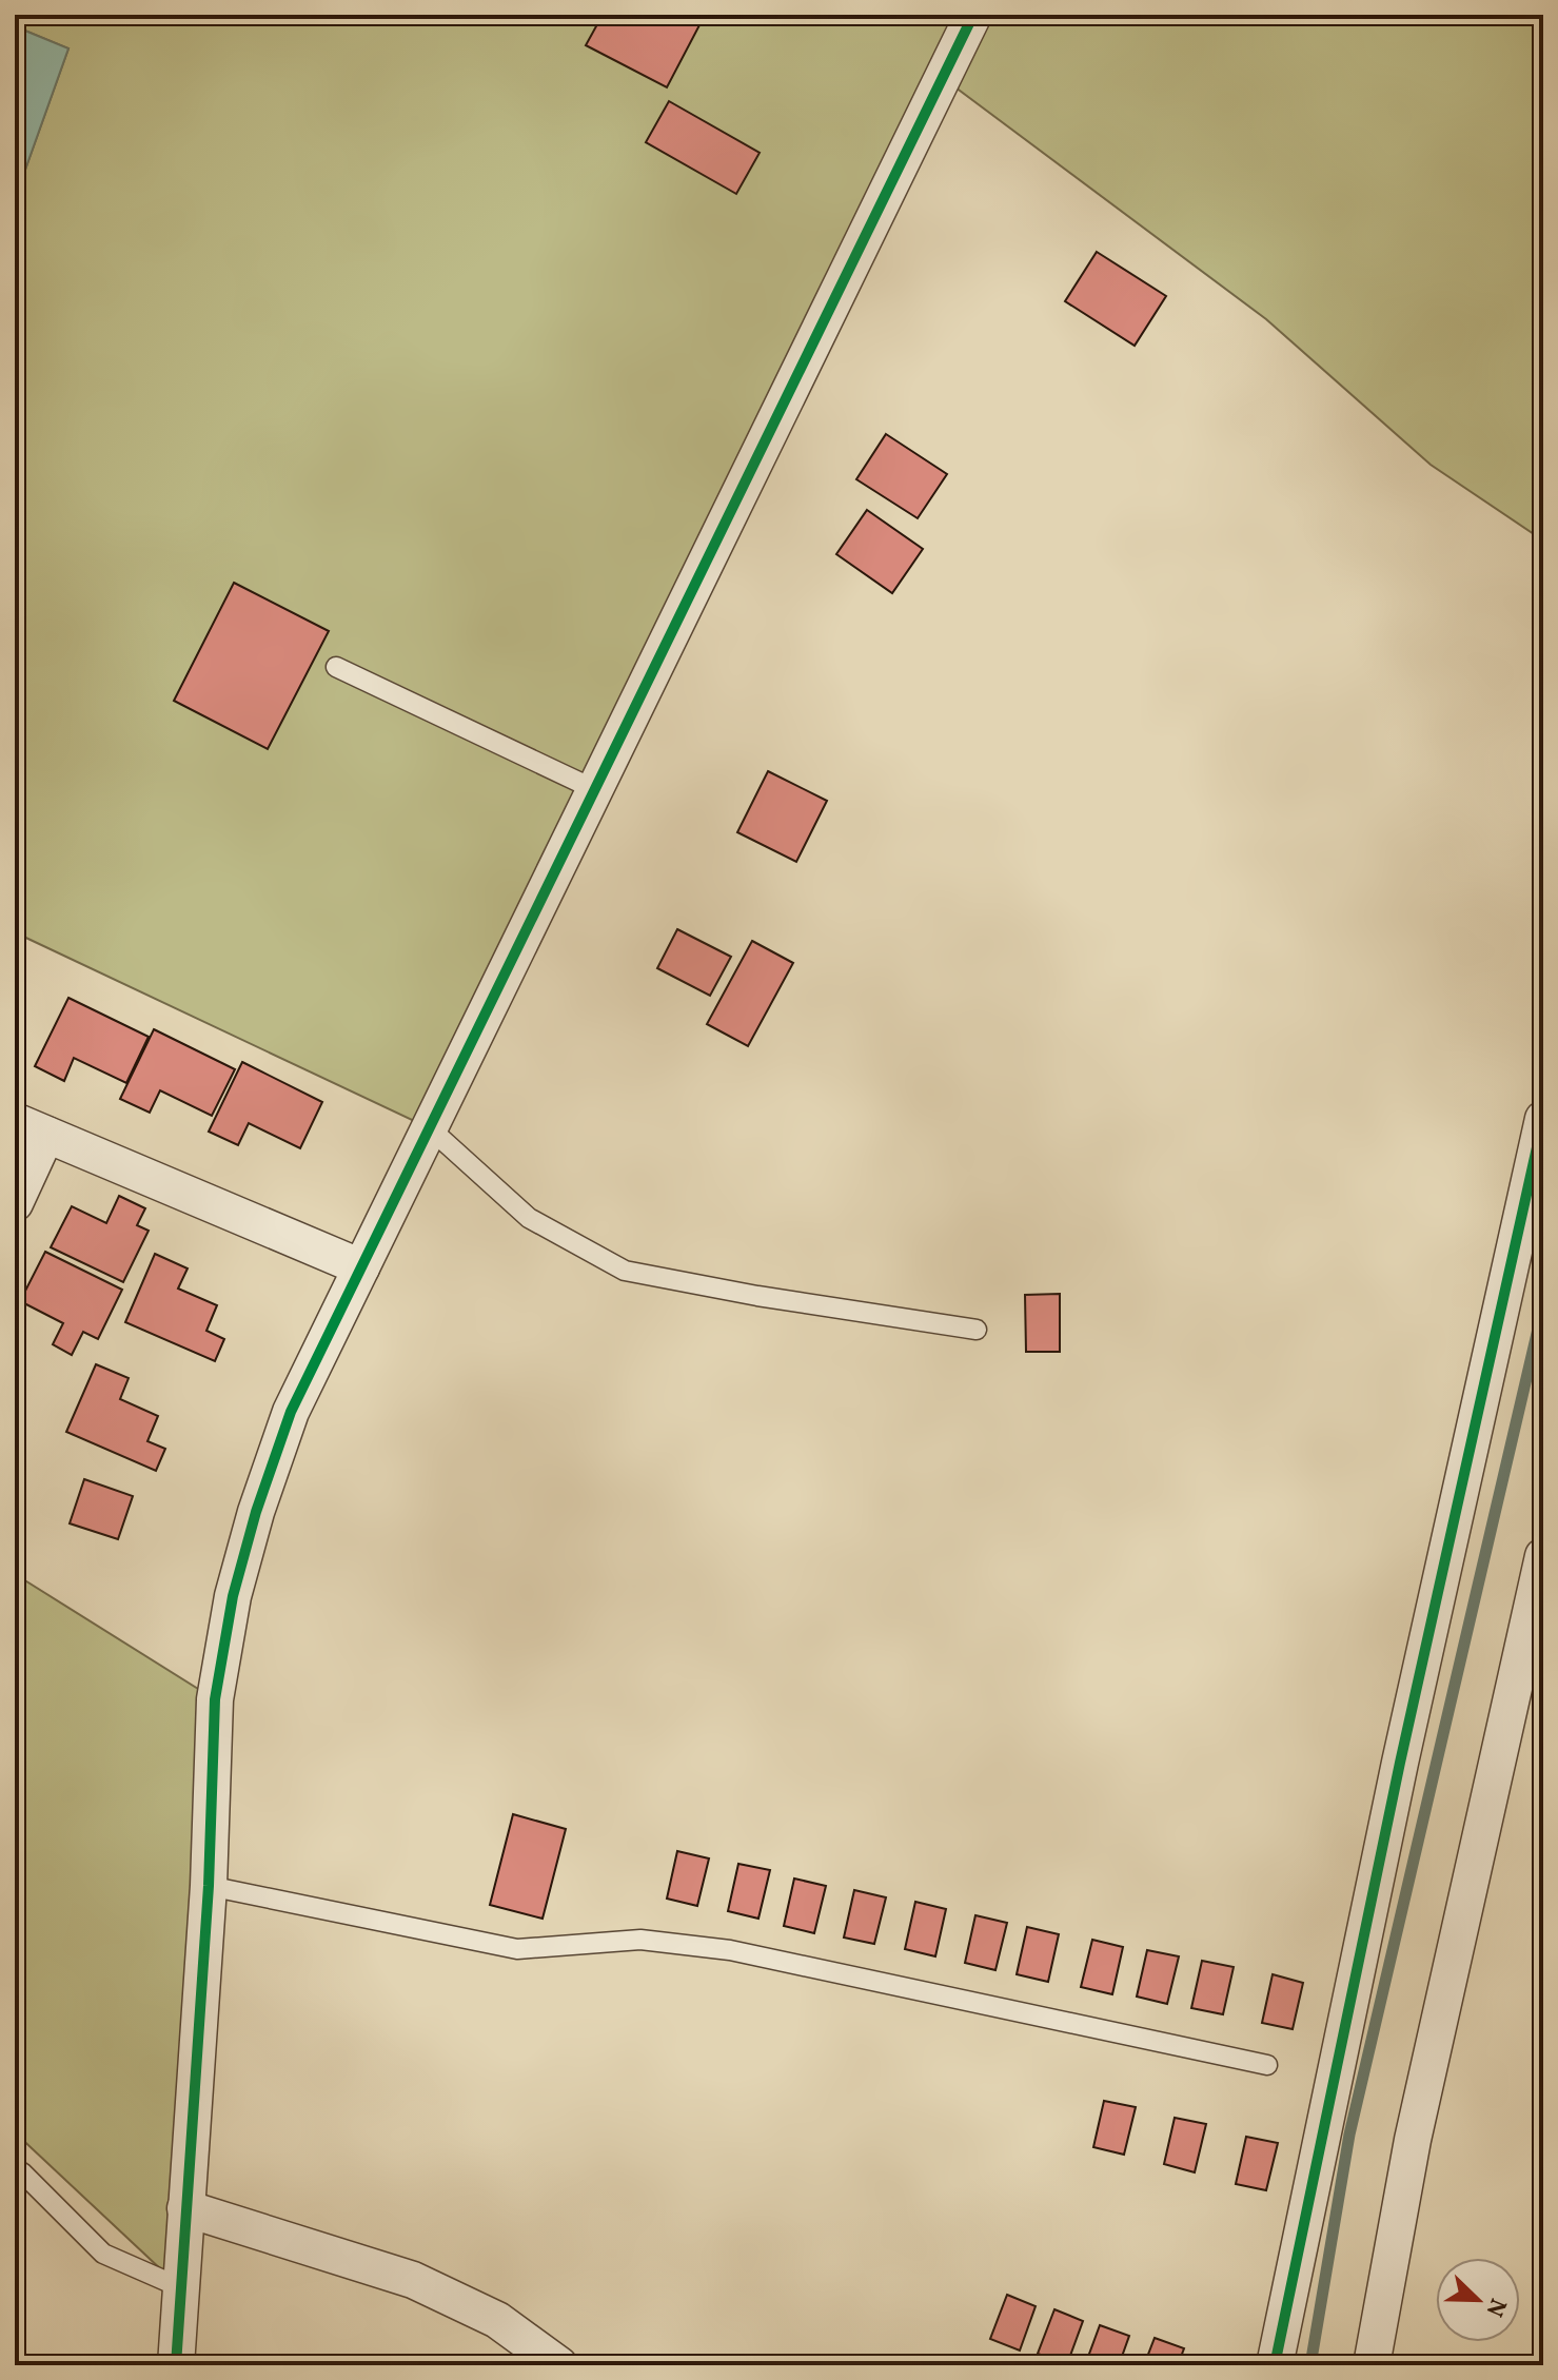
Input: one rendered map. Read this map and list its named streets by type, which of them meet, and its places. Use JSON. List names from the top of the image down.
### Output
{
  "north": "bottom right"
}
